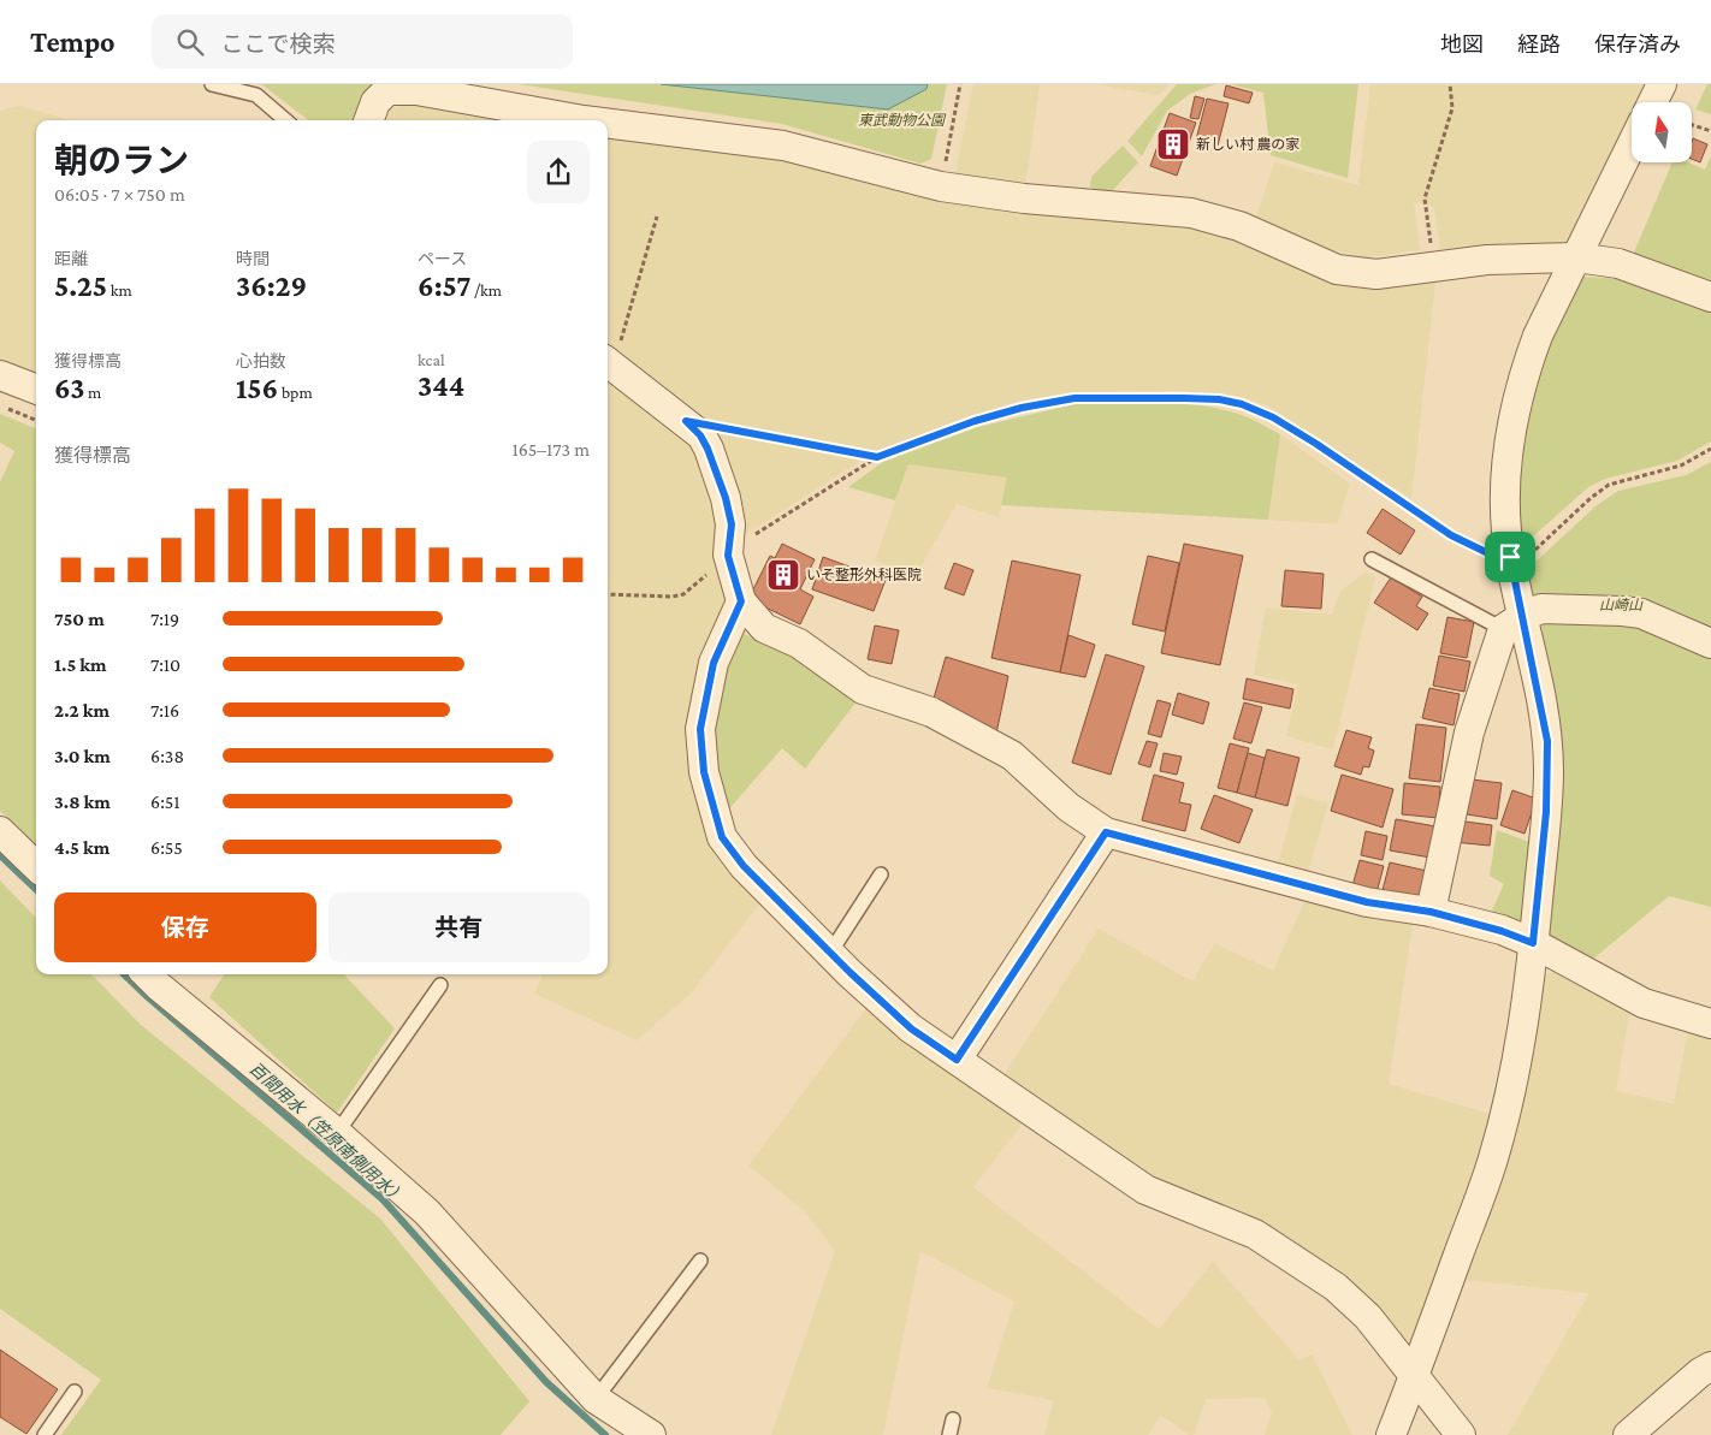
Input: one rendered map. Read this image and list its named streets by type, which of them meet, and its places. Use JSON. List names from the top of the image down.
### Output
{
  "water": ["百間用水（笠原南側用水）"],
  "parks": ["東武動物公園", "山崎山"],
  "places": {
    "building": ["新しい村 農の家", "いそ整形外科医院"]
  },
  "north": "top",
  "page": {
    "header": "Tempo",
    "search": "ここで検索",
    "nav": ["地図", "経路", "保存済み"],
    "heading": ["朝のラン", "06:05 · 7 × 750 m"],
    "stats": [
      ["距離", "5.25 km"],
      ["時間", "36:29"],
      ["ペース", "6:57 /km"],
      ["獲得標高", "63 m"],
      ["心拍数", "156 bpm"],
      ["kcal", "344"]
    ],
    "chart": ["獲得標高", "165–173 m"],
    "list": [
      {
        "name": "750 m",
        "note": "7:19"
      },
      {
        "name": "1.5 km",
        "note": "7:10"
      },
      {
        "name": "2.2 km",
        "note": "7:16"
      },
      {
        "name": "3.0 km",
        "note": "6:38"
      },
      {
        "name": "3.8 km",
        "note": "6:51"
      },
      {
        "name": "4.5 km",
        "note": "6:55"
      }
    ],
    "buttons": ["保存", "共有"]
  }
}
